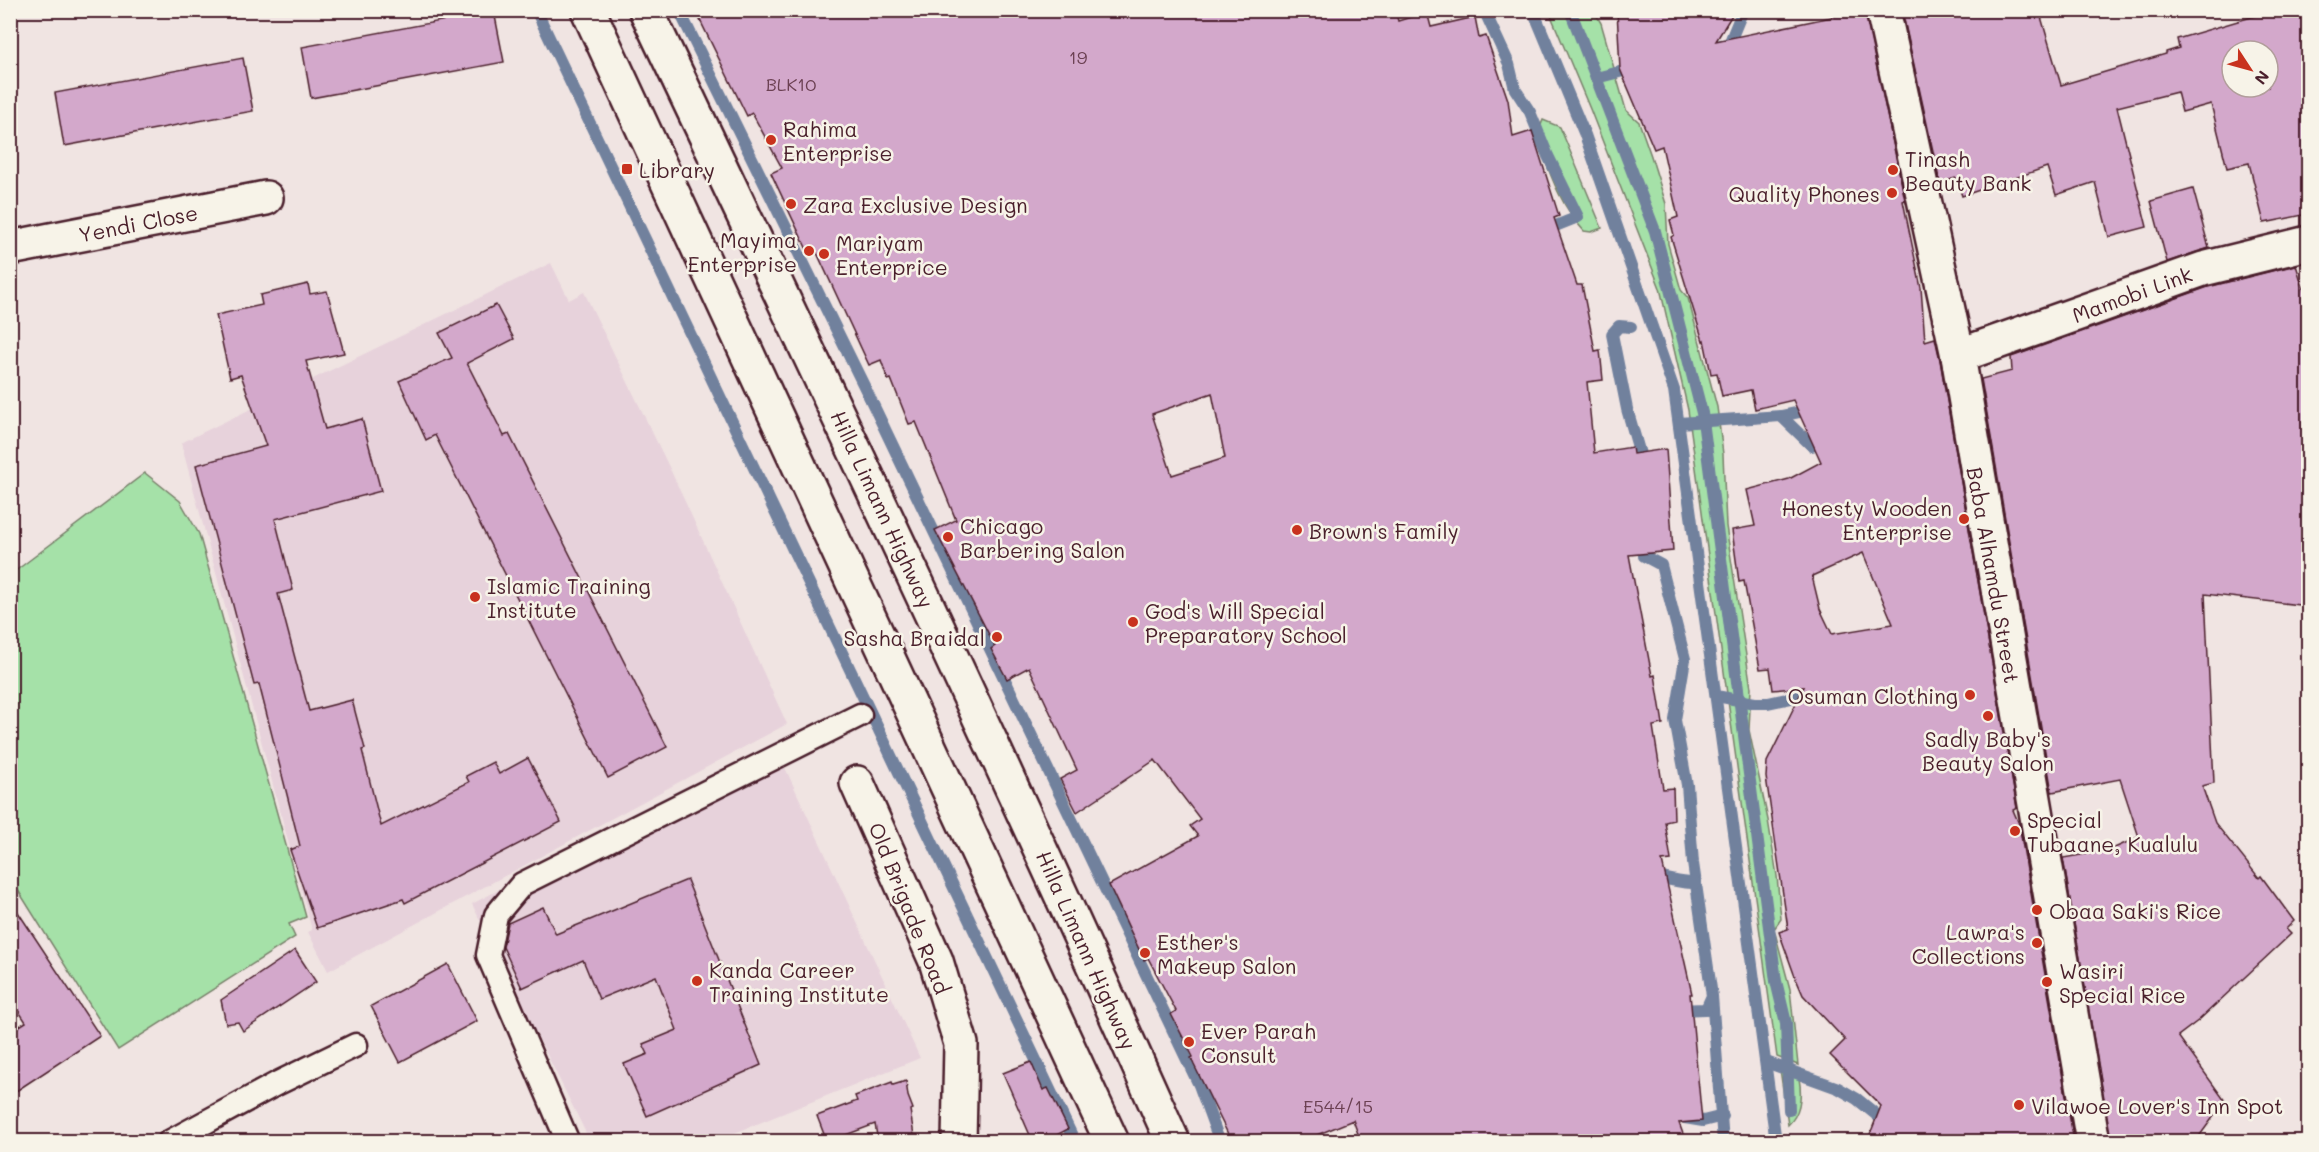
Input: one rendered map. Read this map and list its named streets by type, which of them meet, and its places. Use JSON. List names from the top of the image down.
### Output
{
  "streets": {
    "main road": [
      "Yendi Close",
      "Mamobi Link",
      "Hilla Limann Highway",
      "Baba Alhamdu Street",
      "Old Brigade Road"
    ]
  },
  "crossings": [
    ["Mamobi Link", "Baba Alhamdu Street"]
  ],
  "places": {
    "other": [
      "Rahima Enterprise",
      "Tinash Beauty Bank",
      "Quality Phones",
      "Zara Exclusive Design",
      "Mayima Enterprise",
      "Mariyam Enterprice",
      "Honesty Wooden Enterprise",
      "Brown's Family",
      "Chicago Barbering Salon",
      "Islamic Training Institute",
      "God's Will Special Preparatory School",
      "Sasha Braidal",
      "Osuman Clothing",
      "Sadly Baby's Beauty Salon",
      "Special Tubaane, Kualulu",
      "Obaa Saki's Rice",
      "Lawra's Collections",
      "Esther's Makeup Salon",
      "Kanda Career Training Institute",
      "Wasiri Special Rice",
      "Ever Parah Consult",
      "Vilawoe Lover's Inn Spot"
    ],
    "transit": ["Library"]
  },
  "house_numbers": ["19", "BLK10", "E544/15"],
  "north": "bottom right"
}
